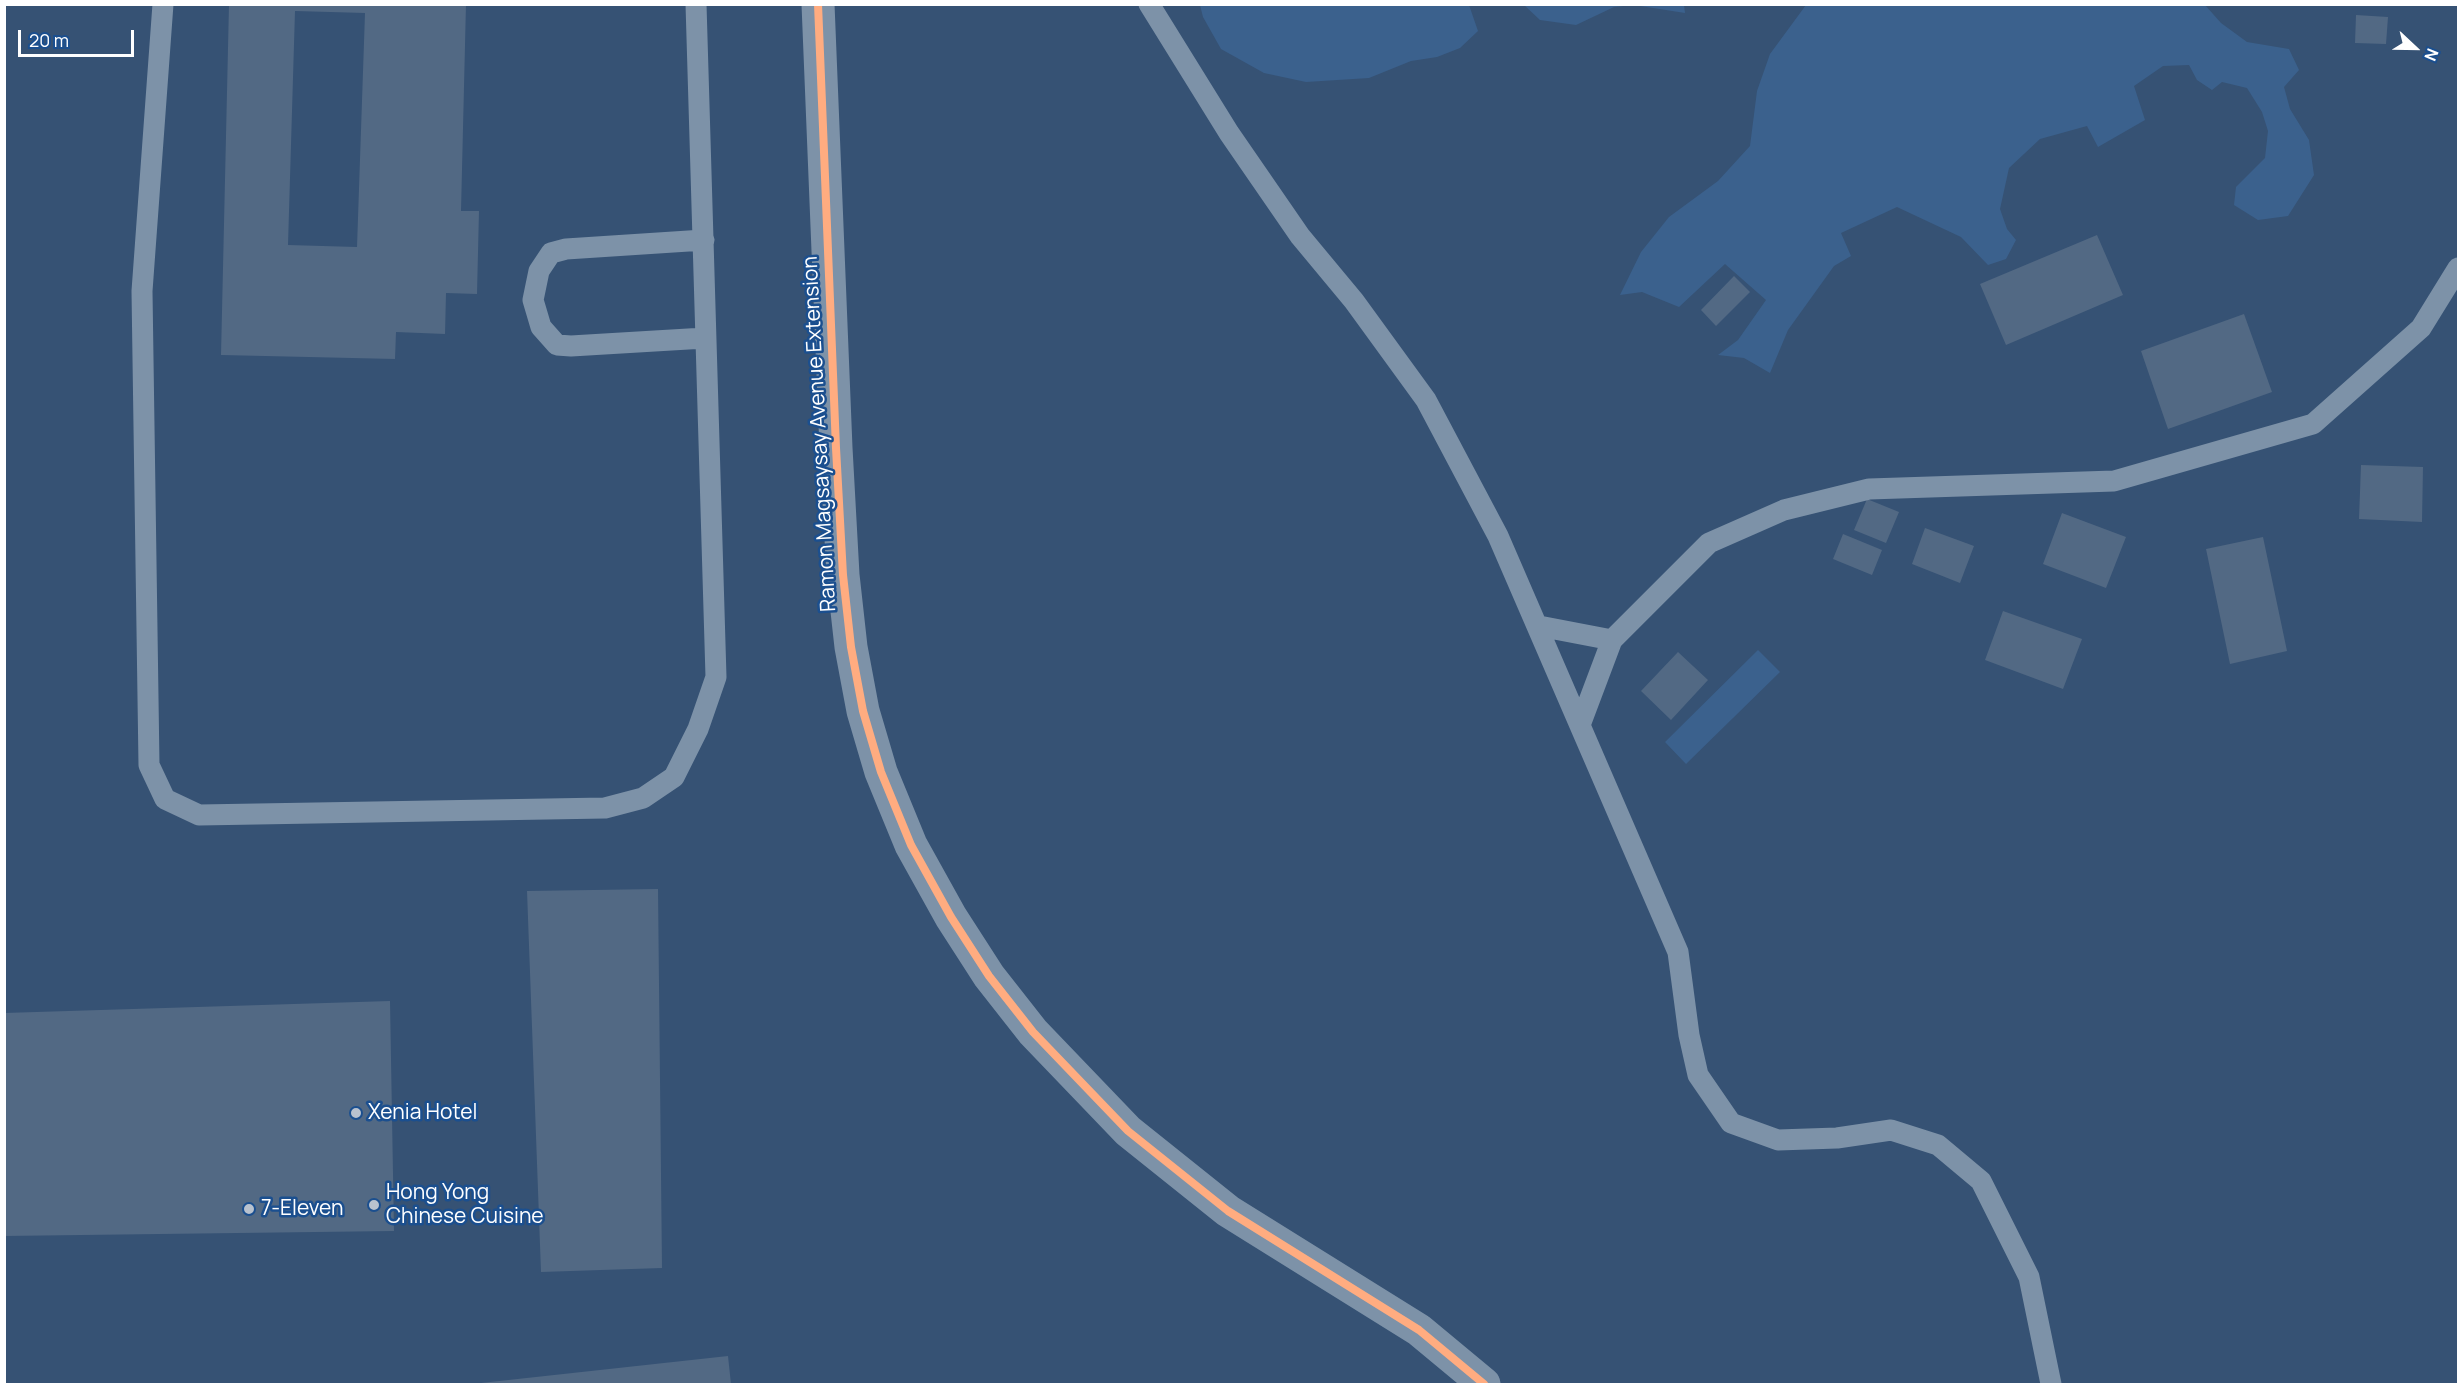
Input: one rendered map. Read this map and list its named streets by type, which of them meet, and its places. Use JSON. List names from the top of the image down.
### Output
{
  "streets": {
    "street": ["Ramon Magsaysay Avenue Extension"]
  },
  "places": ["Xenia Hotel", "Hong Yong Chinese Cuisine", "7-Eleven"],
  "scale_bar": "20 m",
  "north": "right"
}
